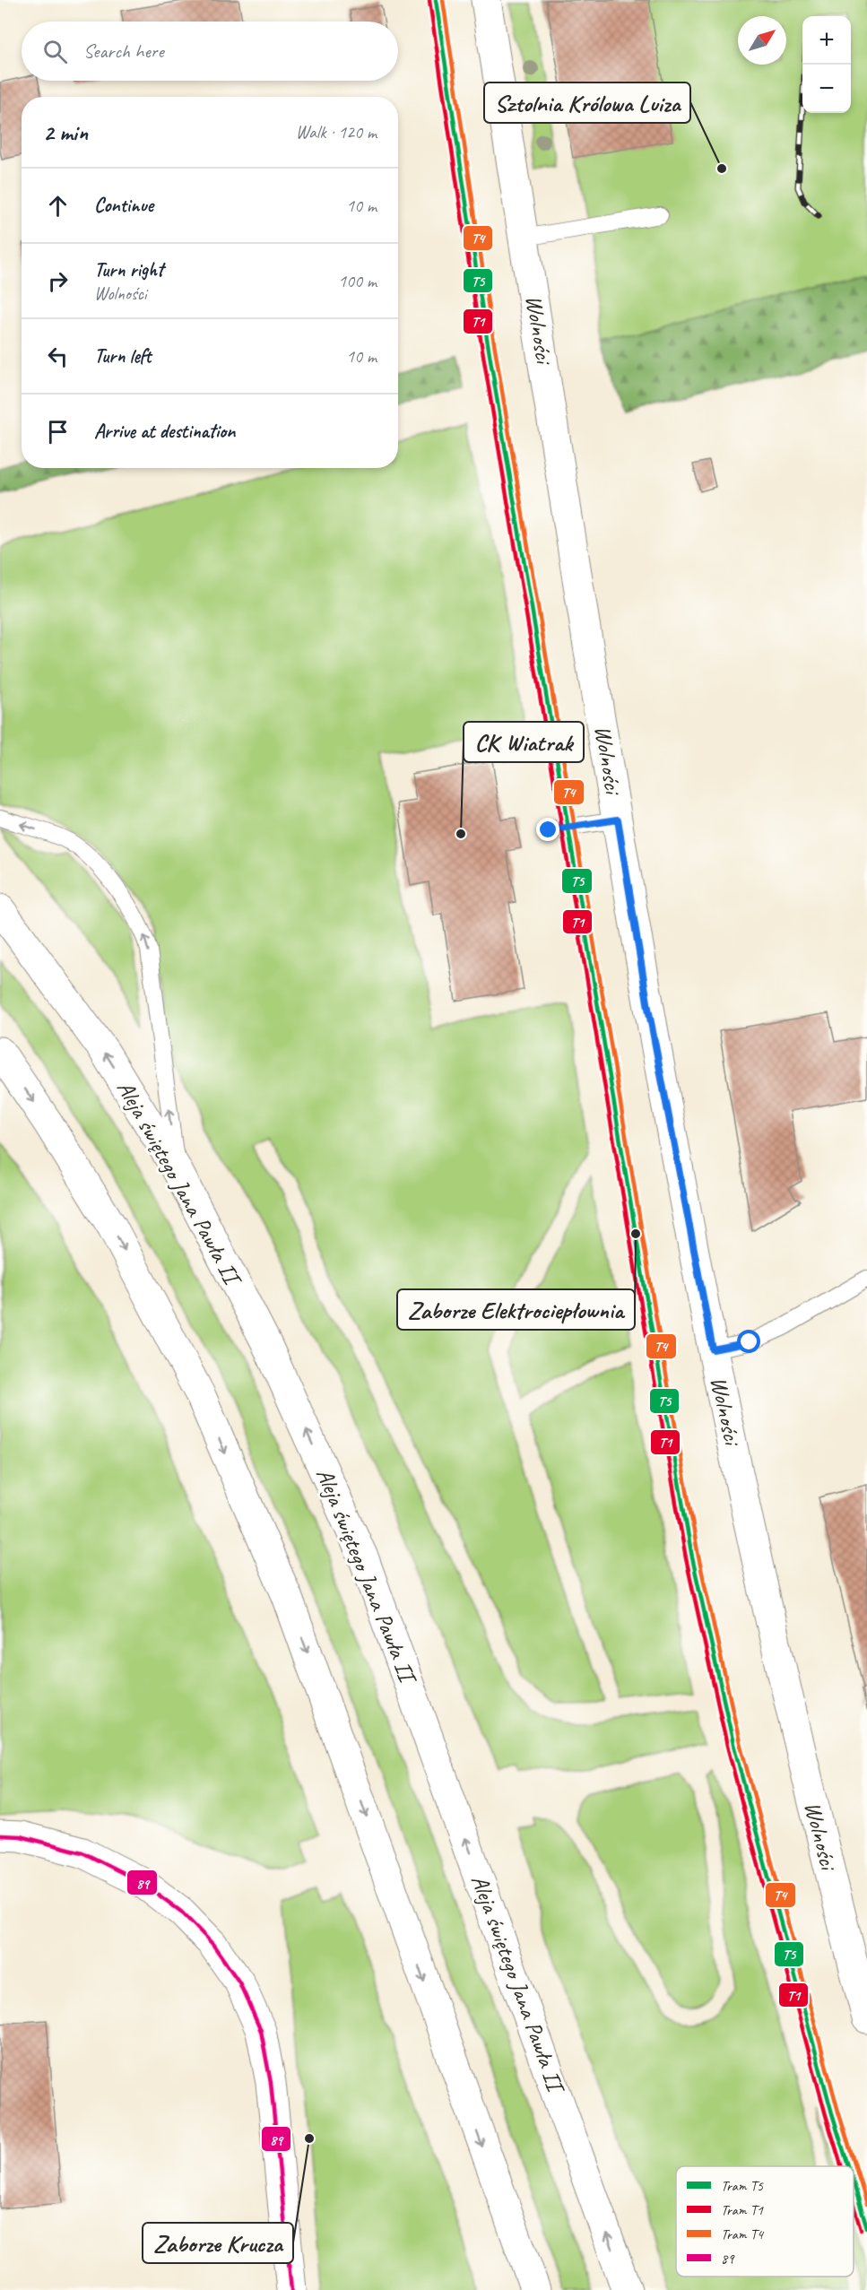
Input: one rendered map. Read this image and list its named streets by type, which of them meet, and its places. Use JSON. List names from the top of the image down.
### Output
{
  "streets": {
    "main road": ["Wolności", "Aleja świętego Jana Pawła II"]
  },
  "places": [
    "Sztolnia Królowa Luiza",
    "CK Wiatrak",
    "Zaborze Elektrociepłownia",
    "Zaborze Krucza"
  ],
  "lines": [
    "tram line T5",
    "tram line T4",
    "tram line T1",
    "transit line 89"
  ],
  "legend": [
    "Tram T5",
    "Tram T1",
    "Tram T4",
    "89"
  ],
  "north": "top right",
  "page": {
    "map_buttons": ["+", "−"],
    "search": "Search here",
    "heading": ["2 min", "Walk · 120 m"],
    "list": [
      ["Continue", "10 m"],
      ["Turn right", "Wolności", "100 m"],
      ["Turn left", "10 m"],
      "Arrive at destination"
    ]
  }
}
